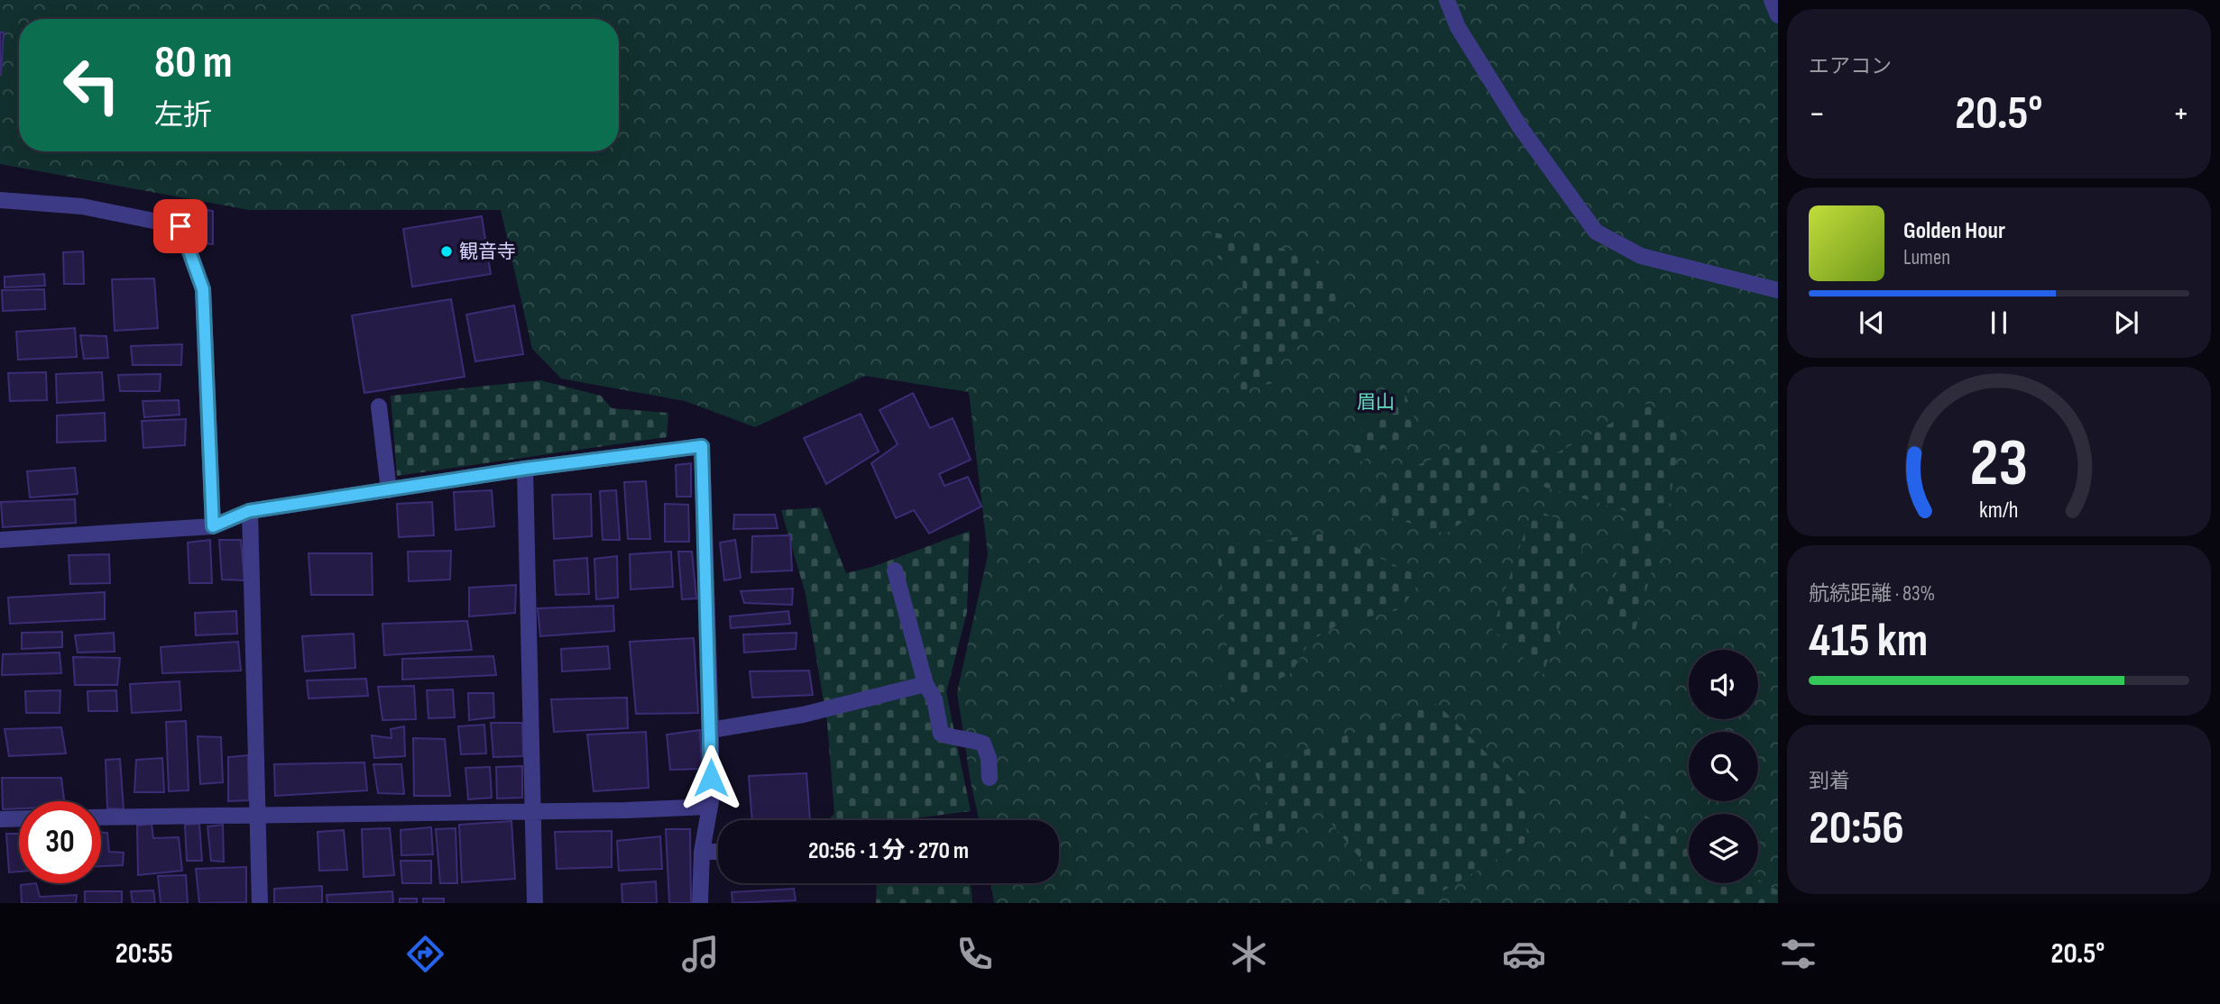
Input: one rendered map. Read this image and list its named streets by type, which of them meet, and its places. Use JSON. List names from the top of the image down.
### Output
{
  "parks": ["眉山"],
  "places": ["観音寺"],
  "page": {
    "tile": [
      "エアコン",
      ["航続距離 · 83%", "415 km"],
      ["到着", "20:56"]
    ],
    "turn": ["80 m", "左折"],
    "heat": ["−", "20.5°", "+"],
    "song": ["Golden Hour", "Lumen"],
    "limit": "30",
    "trip": "20:56 · 1 分 · 270 m",
    "tabs": ["20:55", "20.5°"],
    "gauge": ["23", "km/h"]
  }
}
